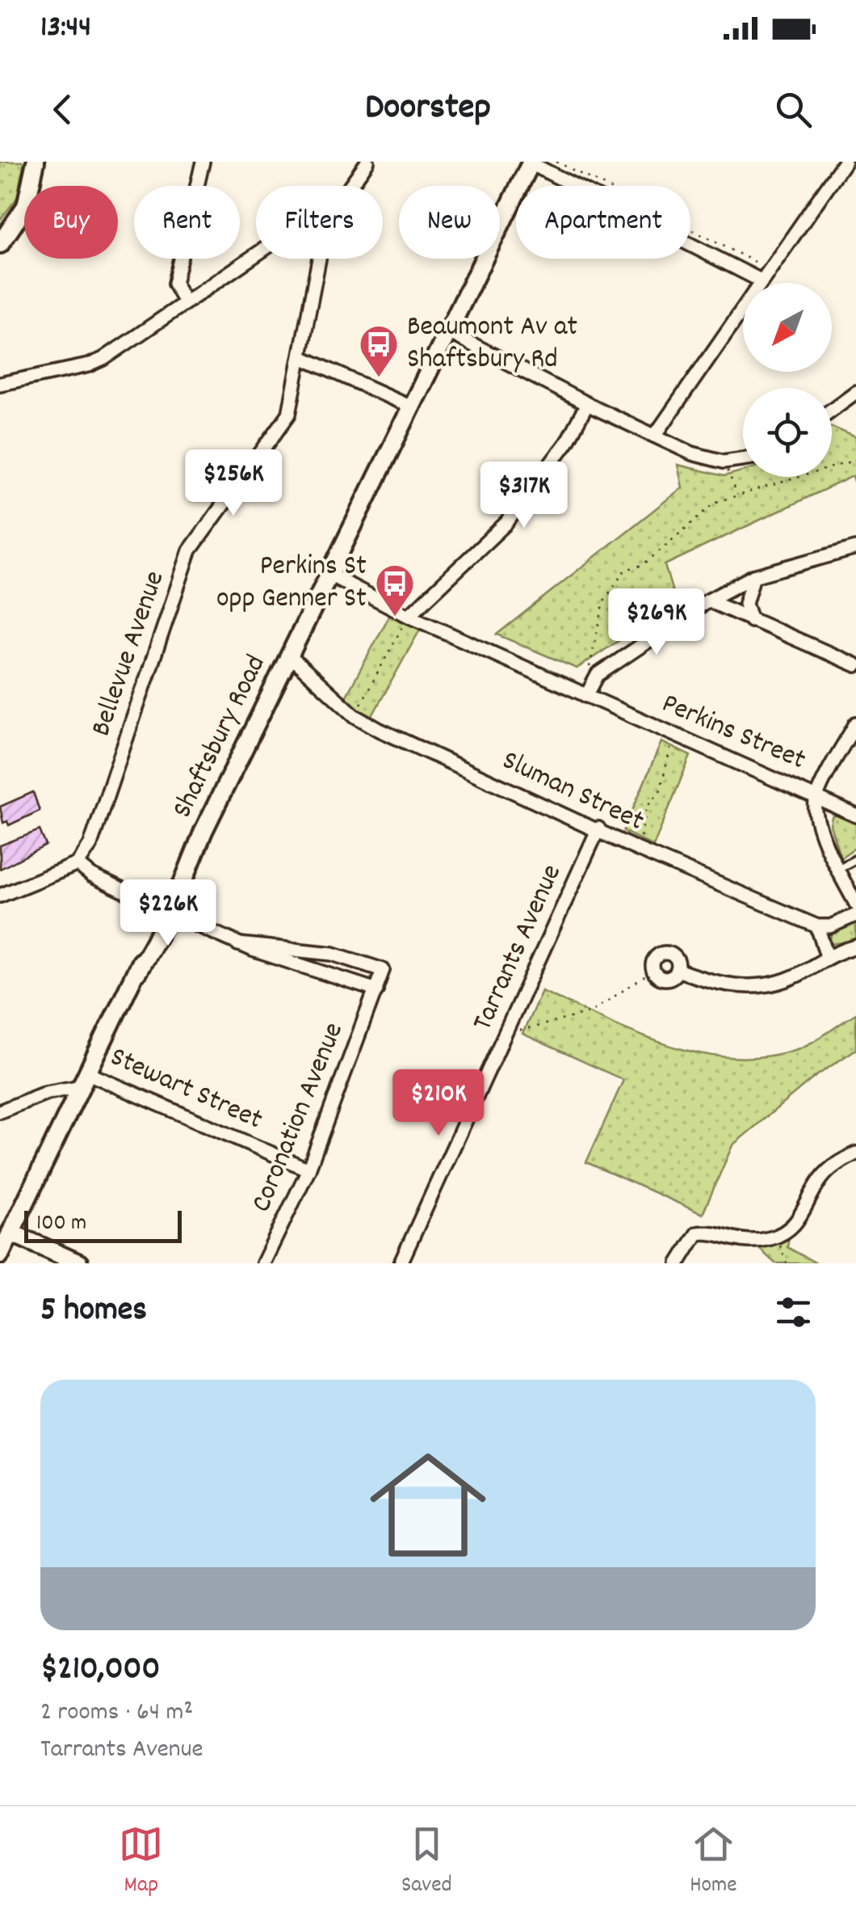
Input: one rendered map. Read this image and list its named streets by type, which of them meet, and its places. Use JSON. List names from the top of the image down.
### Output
{
  "streets": {
    "street": [
      "Bellevue Avenue",
      "Perkins Street",
      "Shaftsbury Road",
      "Sluman Street",
      "Tarrants Avenue",
      "Stewart Street",
      "Coronation Avenue"
    ]
  },
  "crossings": [
    ["Perkins Street", "Shaftsbury Road"],
    ["Shaftsbury Road", "Sluman Street"],
    ["Shaftsbury Road", "Stewart Street"],
    ["Sluman Street", "Tarrants Avenue"],
    ["Stewart Street", "Coronation Avenue"]
  ],
  "places": {
    "bus stop": ["Beaumont Av at Shaftsbury Rd", "Perkins St opp Genner St"]
  },
  "scale_bar": "100 m",
  "north": "bottom left",
  "page": {
    "status": "13:44",
    "header": "Doorstep",
    "chip": [
      "Buy",
      "Rent",
      "Filters",
      "New",
      "Apartment"
    ],
    "price": [
      "$256K",
      "$317K",
      "$269K",
      "$226K",
      "$210K"
    ],
    "scale": "100 m",
    "heading": "5 homes",
    "list": [
      {
        "name": "$210,000",
        "note": "2 rooms · 64 m² · Tarrants Avenue"
      }
    ],
    "tabs": ["Map", "Saved", "Home"]
  }
}
